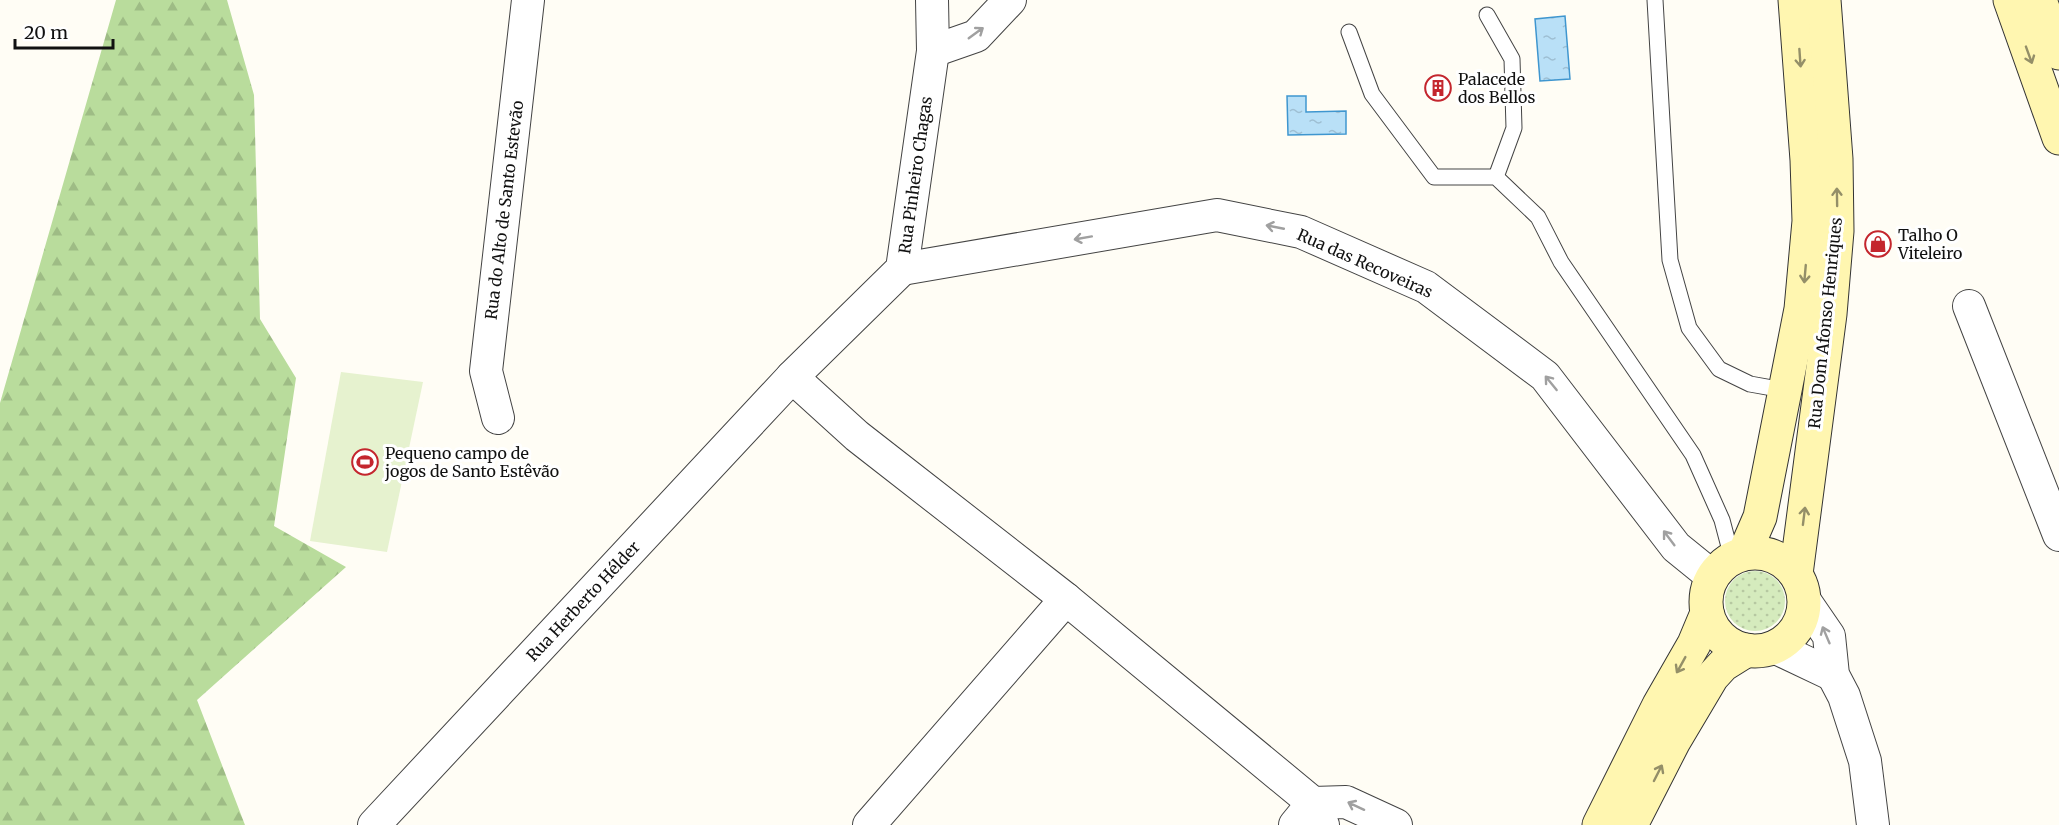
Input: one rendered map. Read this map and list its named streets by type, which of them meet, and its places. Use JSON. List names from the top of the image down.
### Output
{
  "streets": {
    "main road": ["Rua Dom Afonso Henriques"],
    "street": [
      "Rua Pinheiro Chagas",
      "Rua do Alto de Santo Estevão",
      "Rua das Recoveiras",
      "Rua Herberto Hélder"
    ]
  },
  "crossings": [
    ["Rua Pinheiro Chagas", "Rua das Recoveiras"],
    ["Rua Pinheiro Chagas", "Rua Herberto Hélder"],
    ["Rua das Recoveiras", "Rua Dom Afonso Henriques"]
  ],
  "one_way": ["Rua das Recoveiras"],
  "places": {
    "building": ["Palacede dos Bellos"],
    "shop": ["Talho O Viteleiro"],
    "sports": ["Pequeno campo de jogos de Santo Estêvão"]
  },
  "scale_bar": "20 m"
}
